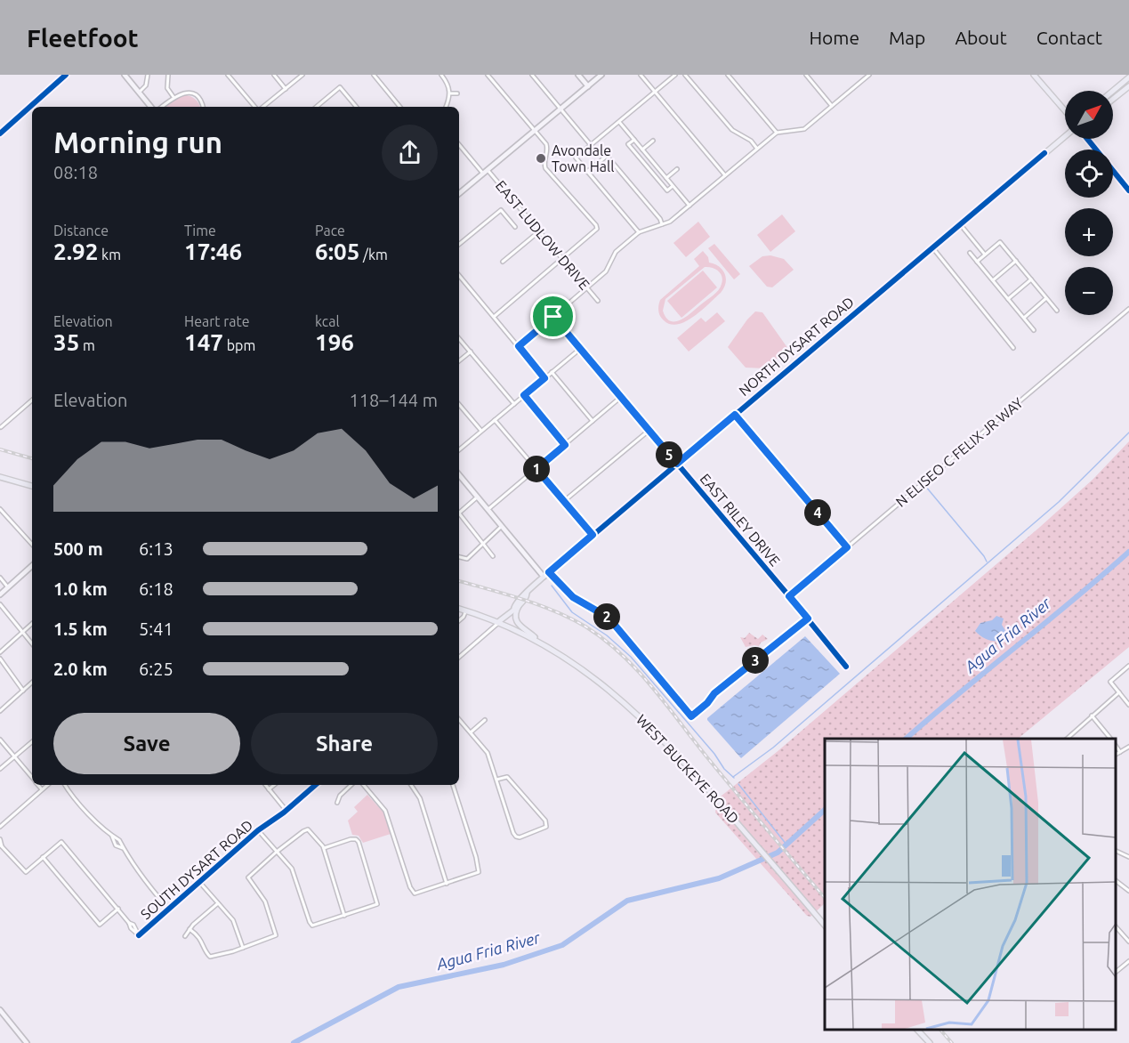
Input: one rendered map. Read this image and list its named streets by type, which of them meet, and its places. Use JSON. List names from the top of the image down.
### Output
{
  "streets": {
    "main road": ["NORTH DYSART ROAD", "WEST BUCKEYE ROAD"],
    "street": [
      "EAST LUDLOW DRIVE",
      "N ELISEO C FELIX JR WAY",
      "EAST RILEY DRIVE",
      "SOUTH DYSART ROAD"
    ]
  },
  "crossings": [
    ["NORTH DYSART ROAD", "EAST RILEY DRIVE"],
    ["N ELISEO C FELIX JR WAY", "EAST RILEY DRIVE"]
  ],
  "water": ["Agua Fria River"],
  "places": ["Avondale Town Hall"],
  "north": "top right",
  "page": {
    "header": "Fleetfoot",
    "nav": [
      "Home",
      "Map",
      "About",
      "Contact"
    ],
    "map_buttons": ["+", "−"],
    "heading": ["Morning run", "08:18"],
    "stats": [
      ["Distance", "2.92 km"],
      ["Time", "17:46"],
      ["Pace", "6:05 /km"],
      ["Elevation", "35 m"],
      ["Heart rate", "147 bpm"],
      ["kcal", "196"]
    ],
    "chart": ["Elevation", "118–144 m"],
    "pins": [
      "5",
      "1",
      "4",
      "2",
      "3"
    ],
    "list": [
      {
        "name": "500 m",
        "note": "6:13"
      },
      {
        "name": "1.0 km",
        "note": "6:18"
      },
      {
        "name": "1.5 km",
        "note": "5:41"
      },
      {
        "name": "2.0 km",
        "note": "6:25"
      }
    ],
    "buttons": ["Save", "Share"]
  }
}
